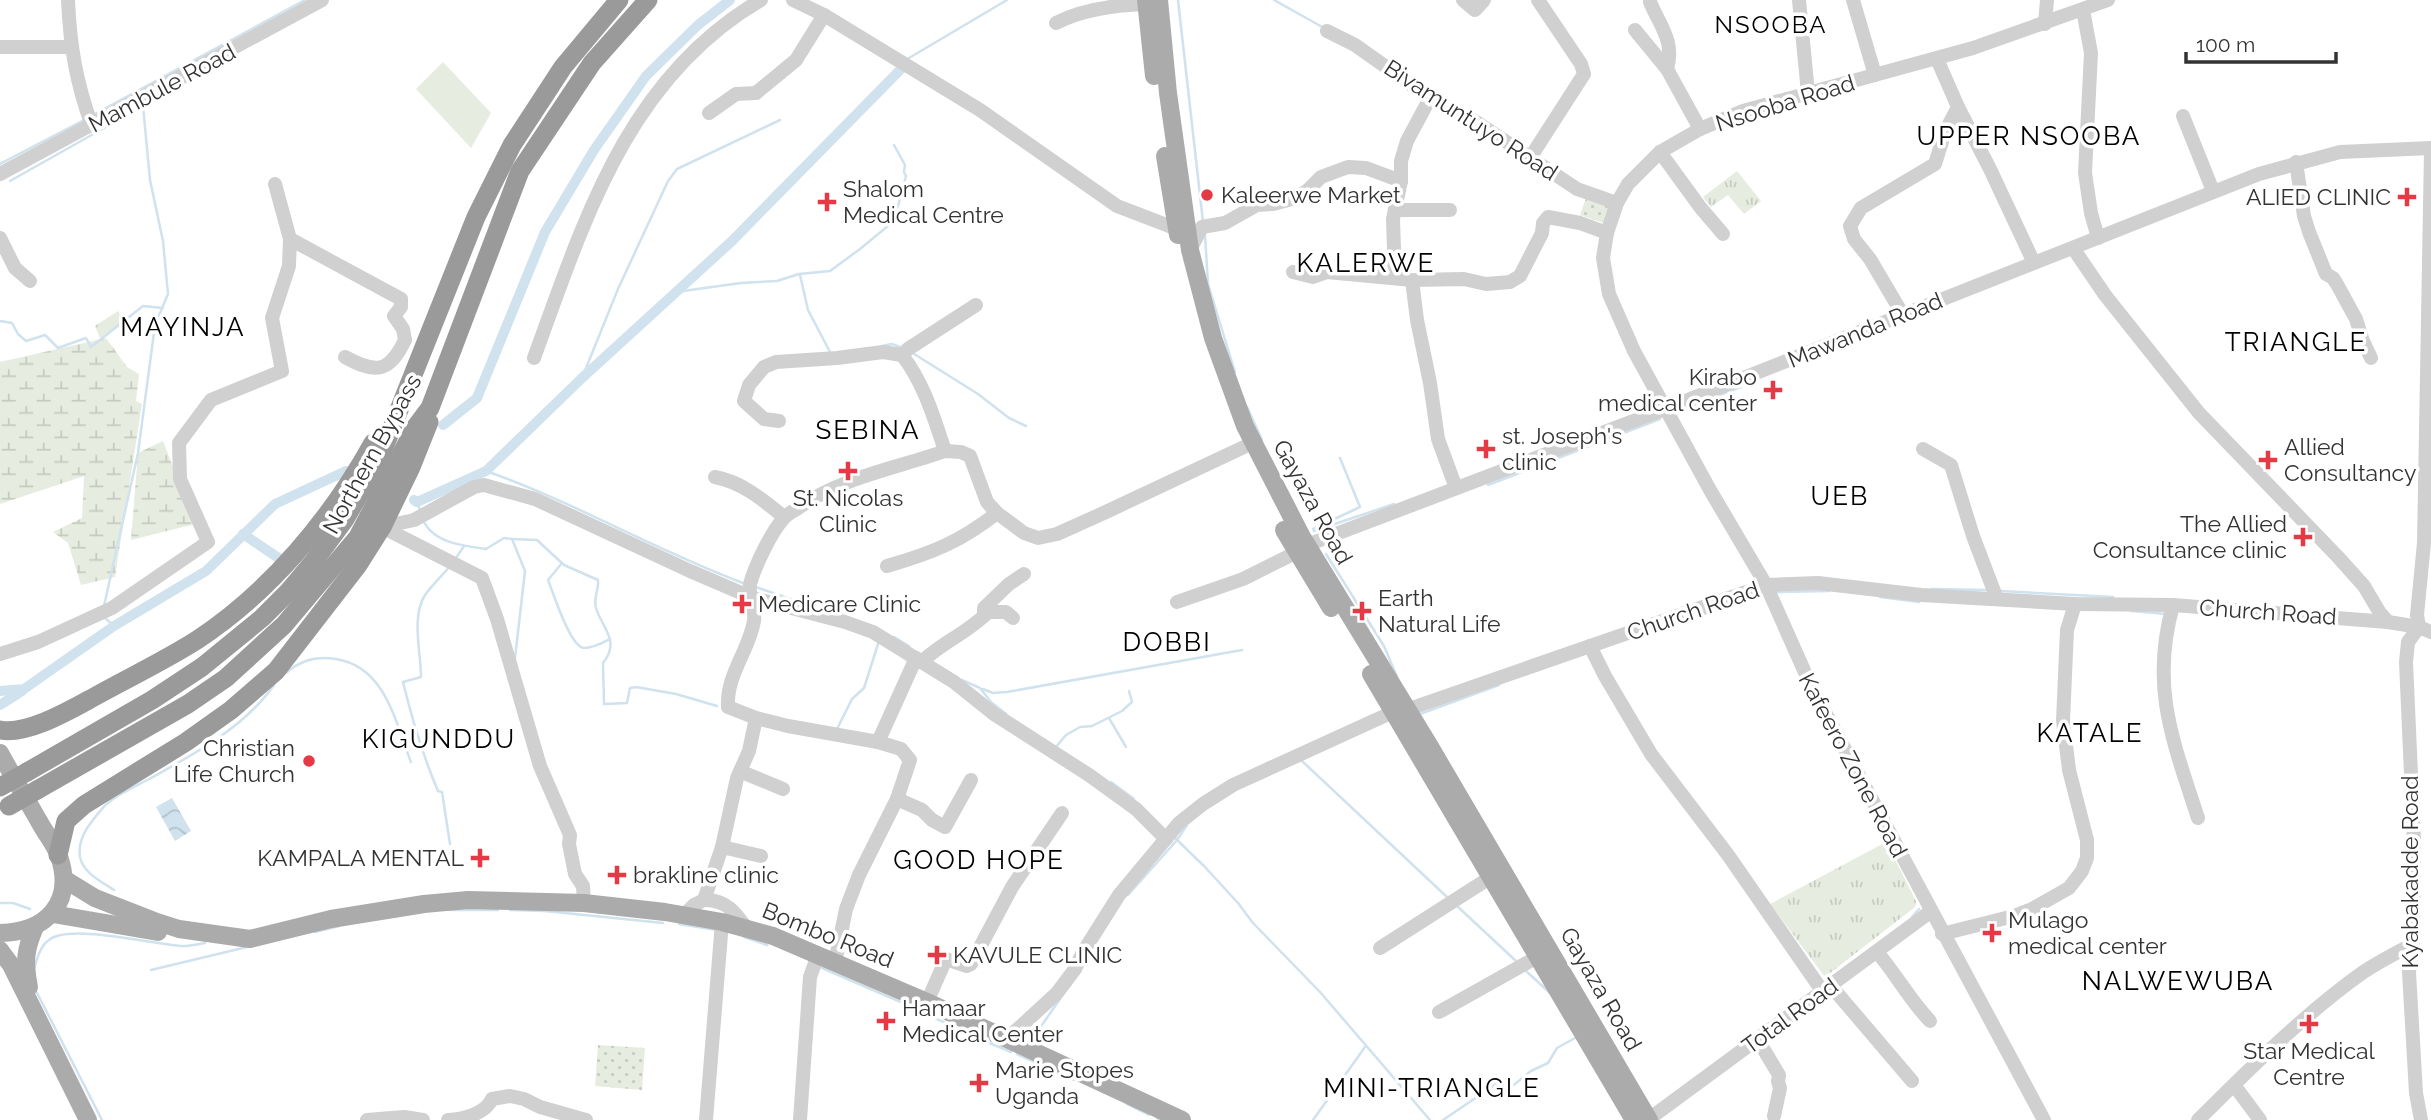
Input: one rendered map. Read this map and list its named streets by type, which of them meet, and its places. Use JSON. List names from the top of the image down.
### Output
{
  "streets": {
    "highway": ["Northern Bypass"],
    "main road": ["Gayaza Road", "Bombo Road"],
    "street": [
      "Mambule Road",
      "Nsooba Road",
      "Bivamuntuyo Road",
      "Mawanda Road",
      "Church Road",
      "Kafeero Zone Road",
      "Kyabakadde Road",
      "Total Road"
    ]
  },
  "crossings": [
    ["Nsooba Road", "Bivamuntuyo Road"],
    ["Nsooba Road", "Mawanda Road"],
    ["Nsooba Road", "Kafeero Zone Road"],
    ["Mawanda Road", "Gayaza Road"],
    ["Mawanda Road", "Kafeero Zone Road"],
    ["Gayaza Road", "Church Road"],
    ["Gayaza Road", "Total Road"],
    ["Church Road", "Kafeero Zone Road"],
    ["Church Road", "Kyabakadde Road"],
    ["Church Road", "Bombo Road"],
    ["Kafeero Zone Road", "Total Road"]
  ],
  "districts": [
    "NSOOBA",
    "UPPER NSOOBA",
    "KALERWE",
    "MAYINJA",
    "TRIANGLE",
    "SEBINA",
    "UEB",
    "DOBBI",
    "KATALE",
    "KIGUNDDU",
    "GOOD HOPE",
    "NALWEWUBA",
    "MINI-TRIANGLE"
  ],
  "places": {
    "other": ["Kaleerwe Market", "Christian Life Church"],
    "health": [
      "ALIED CLINIC",
      "Shalom Medical Centre",
      "Kirabo medical center",
      "st. Joseph's clinic",
      "Allied Consultancy",
      "St. Nicolas Clinic",
      "The Allied Consultance clinic",
      "Medicare Clinic",
      "Earth Natural Life",
      "KAMPALA MENTAL",
      "brakline clinic",
      "Mulago medical center",
      "KAVULE CLINIC",
      "Hamaar Medical Center",
      "Star Medical Centre",
      "Marie Stopes Uganda"
    ]
  },
  "scale_bar": "100 m"
}
